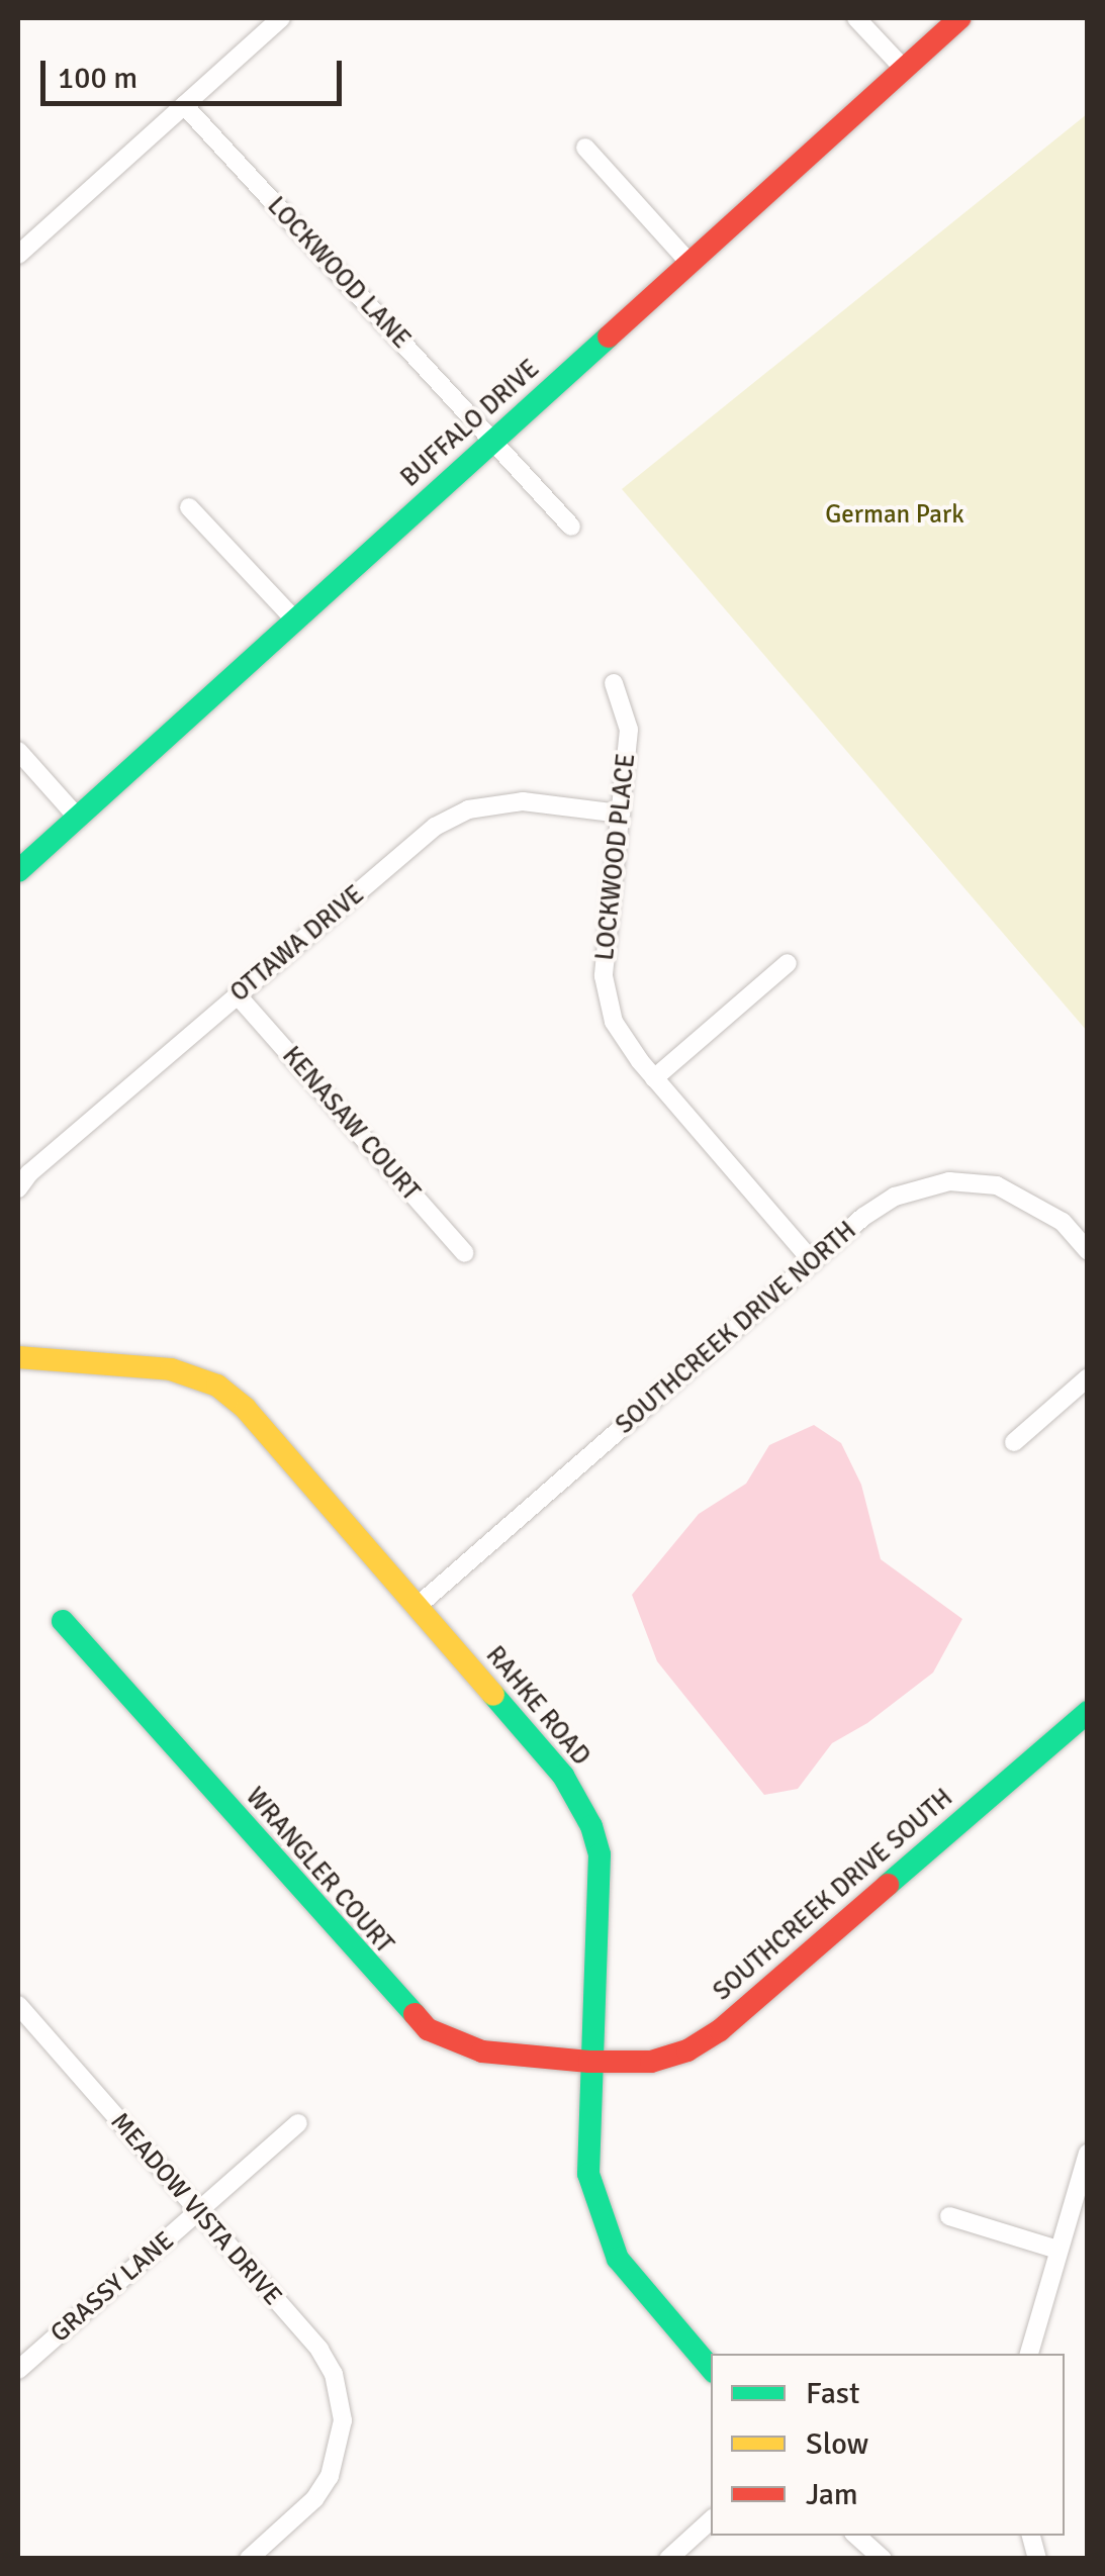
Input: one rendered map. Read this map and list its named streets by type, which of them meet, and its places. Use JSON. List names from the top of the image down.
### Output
{
  "streets": {
    "street": [
      "LOCKWOOD LANE",
      "BUFFALO DRIVE",
      "LOCKWOOD PLACE",
      "OTTAWA DRIVE",
      "KENASAW COURT",
      "SOUTHCREEK DRIVE NORTH",
      "RAHKE ROAD",
      "WRANGLER COURT",
      "SOUTHCREEK DRIVE SOUTH",
      "MEADOW VISTA DRIVE",
      "GRASSY LANE"
    ]
  },
  "crossings": [
    ["LOCKWOOD LANE", "BUFFALO DRIVE"],
    ["LOCKWOOD PLACE", "OTTAWA DRIVE"],
    ["LOCKWOOD PLACE", "SOUTHCREEK DRIVE NORTH"],
    ["OTTAWA DRIVE", "KENASAW COURT"],
    ["SOUTHCREEK DRIVE NORTH", "RAHKE ROAD"],
    ["RAHKE ROAD", "WRANGLER COURT"],
    ["RAHKE ROAD", "SOUTHCREEK DRIVE SOUTH"],
    ["WRANGLER COURT", "SOUTHCREEK DRIVE SOUTH"],
    ["MEADOW VISTA DRIVE", "GRASSY LANE"]
  ],
  "parks": ["German Park"],
  "legend": ["Fast", "Slow", "Jam"],
  "scale_bar": "100 m"
}
